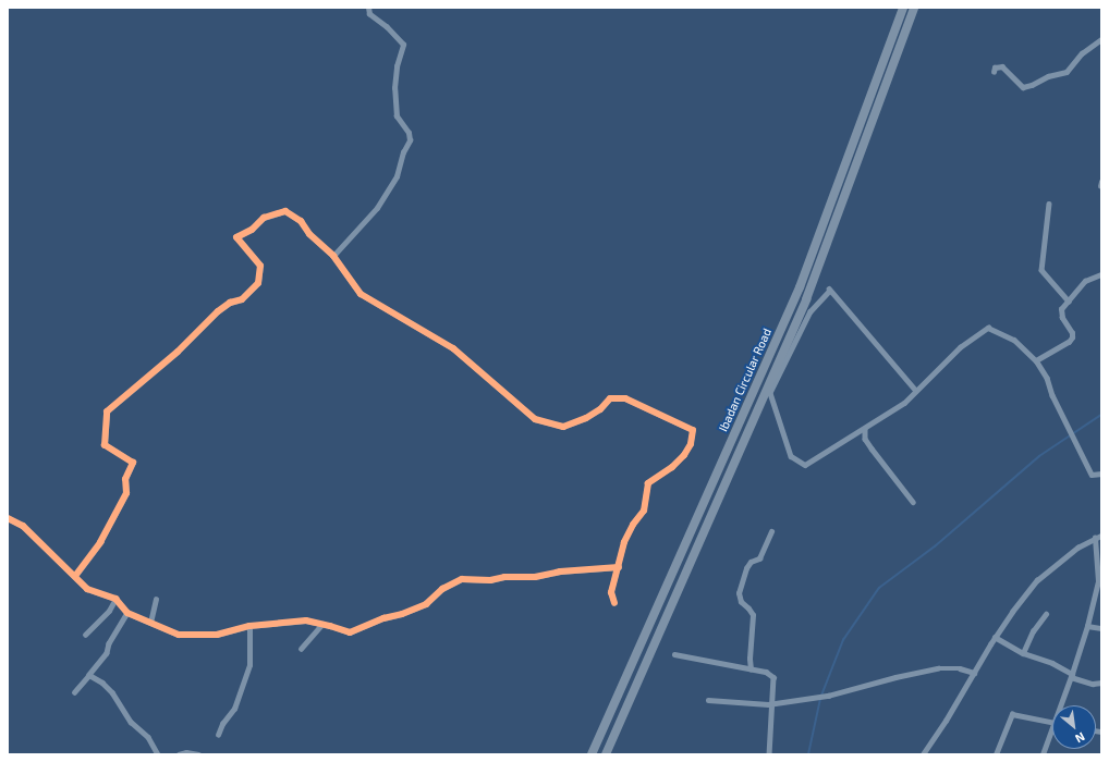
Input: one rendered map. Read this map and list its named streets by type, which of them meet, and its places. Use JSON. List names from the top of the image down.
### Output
{
  "streets": {
    "highway": ["Ibadan Circular Road"]
  },
  "north": "bottom right"
}
